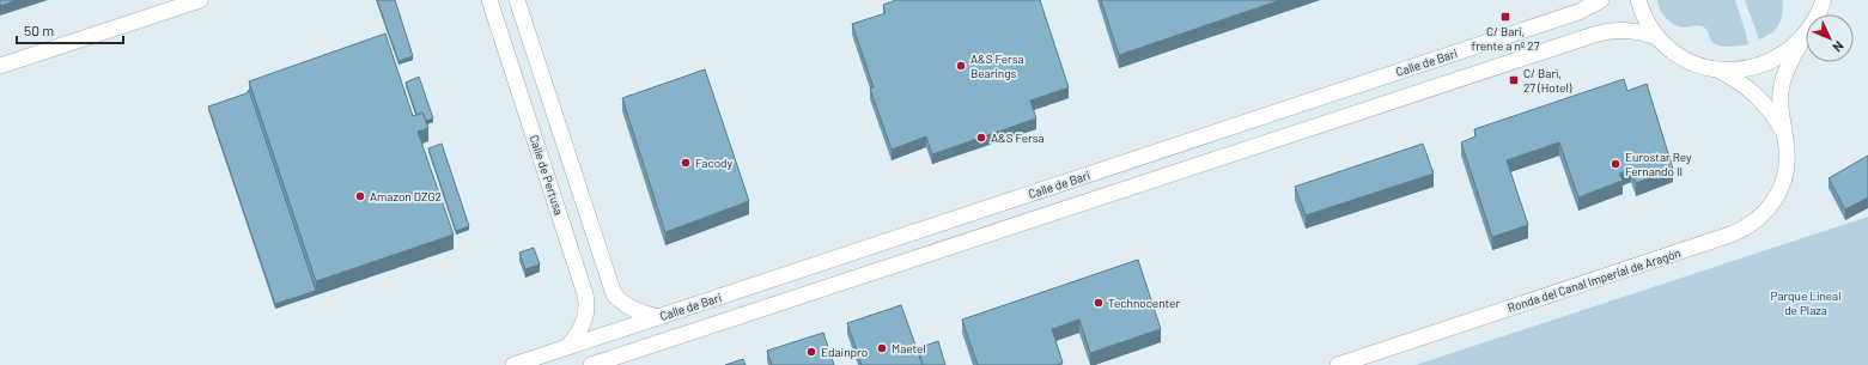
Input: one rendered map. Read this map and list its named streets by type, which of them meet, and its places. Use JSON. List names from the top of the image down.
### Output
{
  "streets": {
    "street": ["Calle de Bari", "Calle de Pertusa", "Ronda del Canal Imperial de Aragón"]
  },
  "crossings": [
    ["Calle de Bari", "Calle de Pertusa"]
  ],
  "parks": ["Parque Lineal de Plaza"],
  "places": {
    "transit": ["C/ Bari, frente a nº 27", "C/ Bari, 27 (Hotel)"],
    "other": [
      "A&S Fersa Bearings",
      "A&S Fersa",
      "Facody",
      "Eurostar Rey Fernando II",
      "Amazon DZG2",
      "Technocenter",
      "Maetel",
      "Edainpro"
    ]
  },
  "scale_bar": "50 m",
  "north": "bottom right"
}
